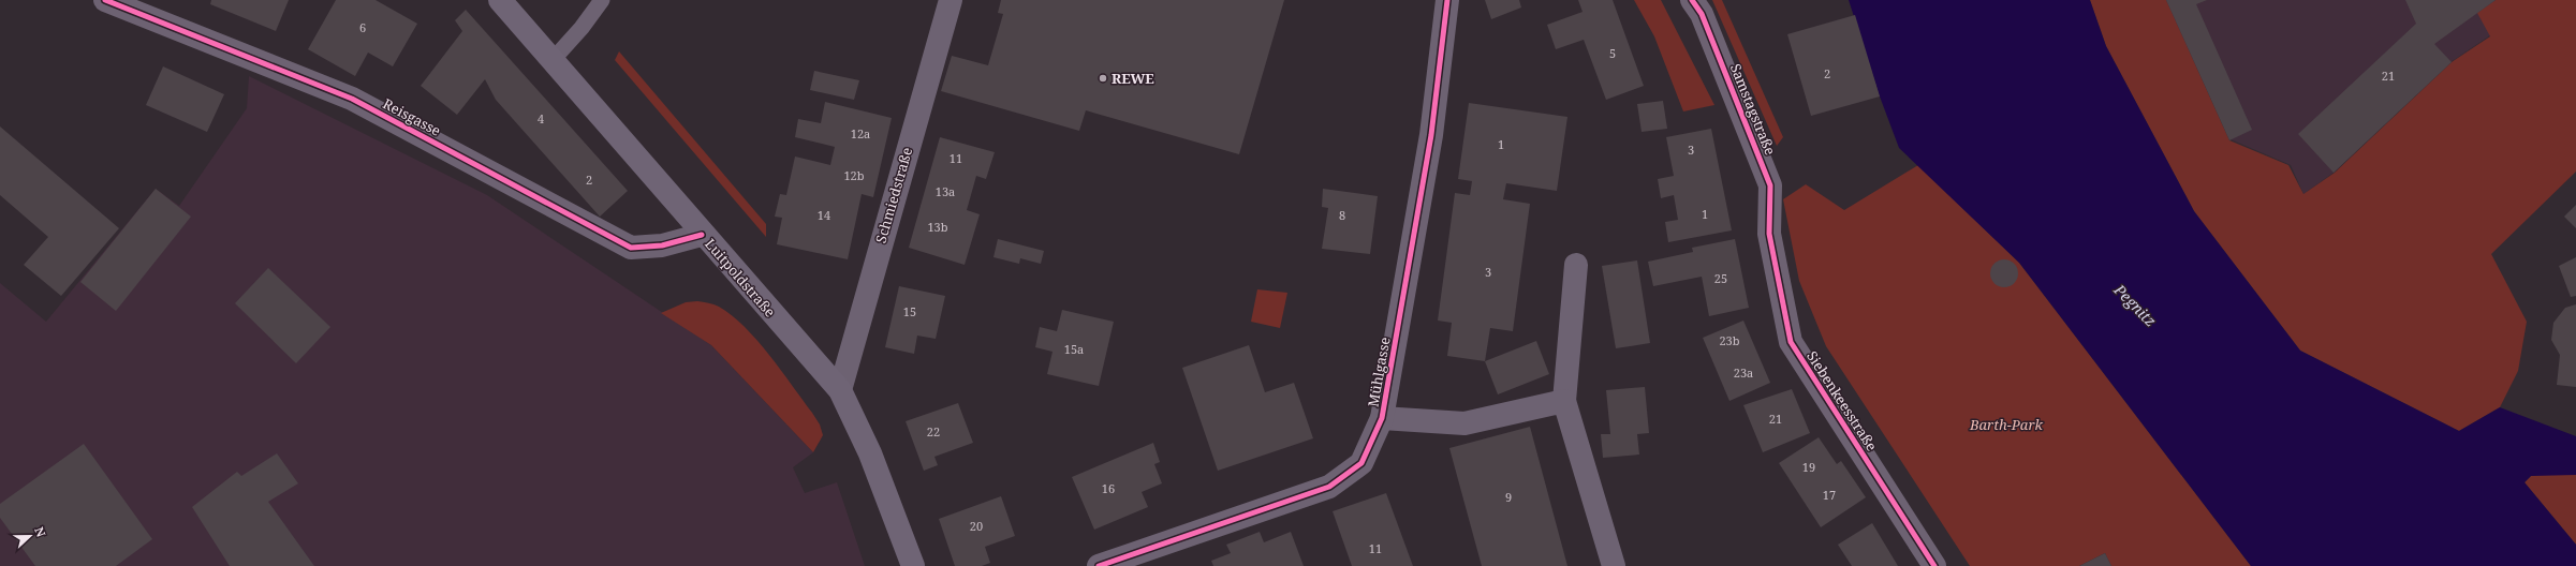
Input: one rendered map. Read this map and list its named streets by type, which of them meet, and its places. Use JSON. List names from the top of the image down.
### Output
{
  "streets": {
    "main road": ["Luitpoldstraße"],
    "street": [
      "Samstagstraße",
      "Reisgasse",
      "Schmiedstraße",
      "Mühlgasse",
      "Siebenkeesstraße"
    ]
  },
  "crossings": [
    ["Samstagstraße", "Siebenkeesstraße"],
    ["Reisgasse", "Luitpoldstraße"],
    ["Schmiedstraße", "Luitpoldstraße"]
  ],
  "water": ["Pegnitz"],
  "parks": ["Barth-Park"],
  "places": ["REWE"],
  "house_numbers": [
    "6",
    "5",
    "2",
    "21",
    "4",
    "12a",
    "1",
    "3",
    "11",
    "12b",
    "2",
    "13a",
    "1",
    "14",
    "8",
    "13b",
    "3",
    "25",
    "15",
    "23b",
    "15a",
    "23a",
    "21",
    "22",
    "19",
    "16",
    "17",
    "9",
    "20",
    "11"
  ],
  "north": "right"
}
